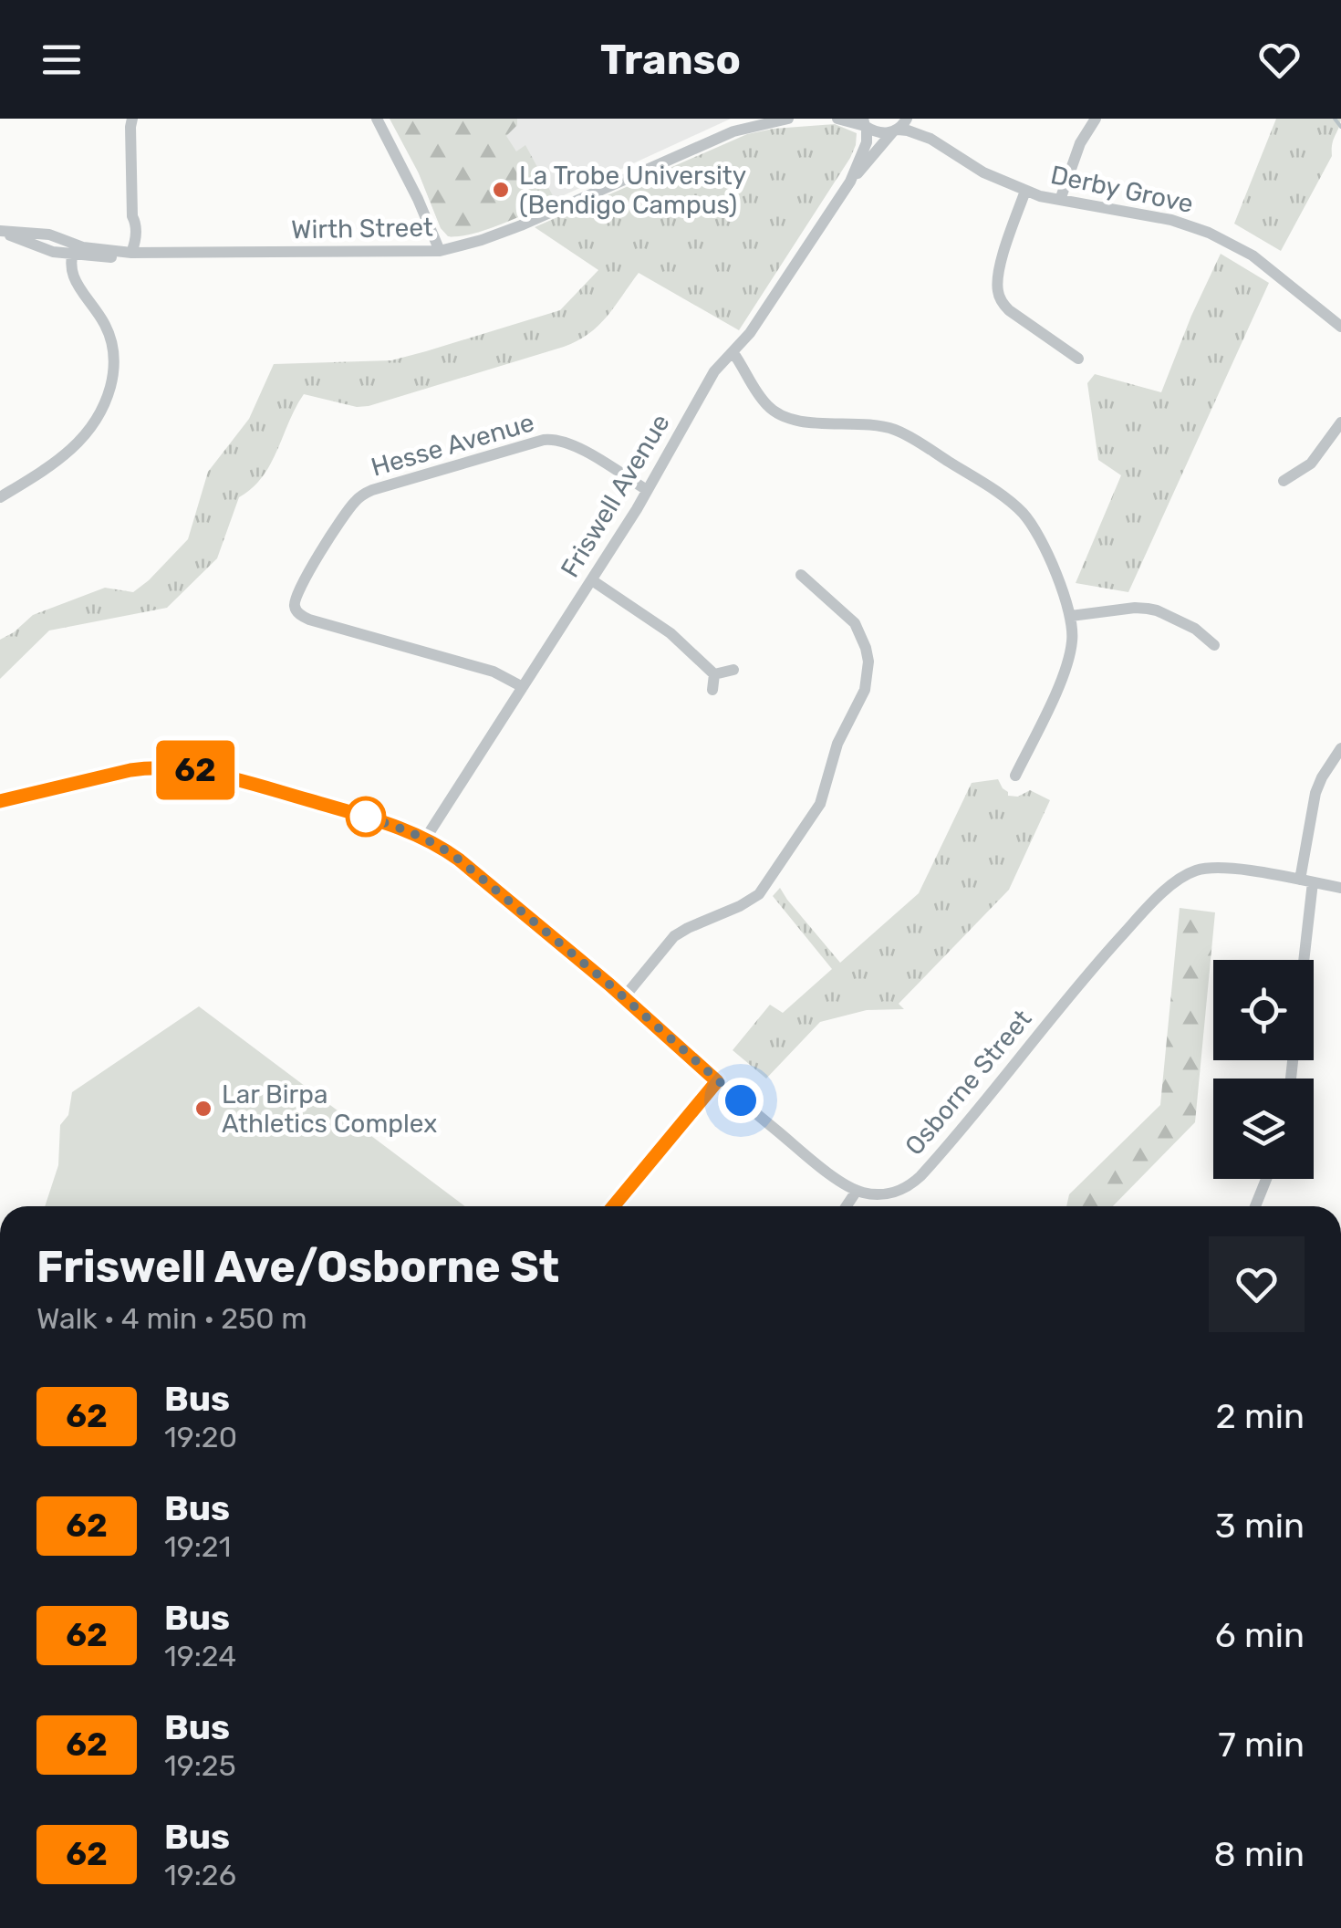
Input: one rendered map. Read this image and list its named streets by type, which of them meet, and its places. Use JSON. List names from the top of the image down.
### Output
{
  "streets": {
    "street": [
      "Derby Grove",
      "Wirth Street",
      "Hesse Avenue",
      "Friswell Avenue",
      "Osborne Street"
    ]
  },
  "crossings": [
    ["Derby Grove", "Friswell Avenue"],
    ["Hesse Avenue", "Friswell Avenue"]
  ],
  "places": ["La Trobe University (Bendigo Campus)", "Lar Birpa Athletics Complex"],
  "lines": ["bus line 62"],
  "page": {
    "header": "Transo",
    "on_map": "62",
    "heading": ["Friswell Ave/Osborne St", "Walk · 4 min · 250 m"],
    "list": [
      {
        "mark": "62",
        "name": "Bus",
        "note": "19:20",
        "value": "2 min"
      },
      {
        "mark": "62",
        "name": "Bus",
        "note": "19:21",
        "value": "3 min"
      },
      {
        "mark": "62",
        "name": "Bus",
        "note": "19:24",
        "value": "6 min"
      },
      {
        "mark": "62",
        "name": "Bus",
        "note": "19:25",
        "value": "7 min"
      },
      {
        "mark": "62",
        "name": "Bus",
        "note": "19:26",
        "value": "8 min"
      }
    ]
  }
}
